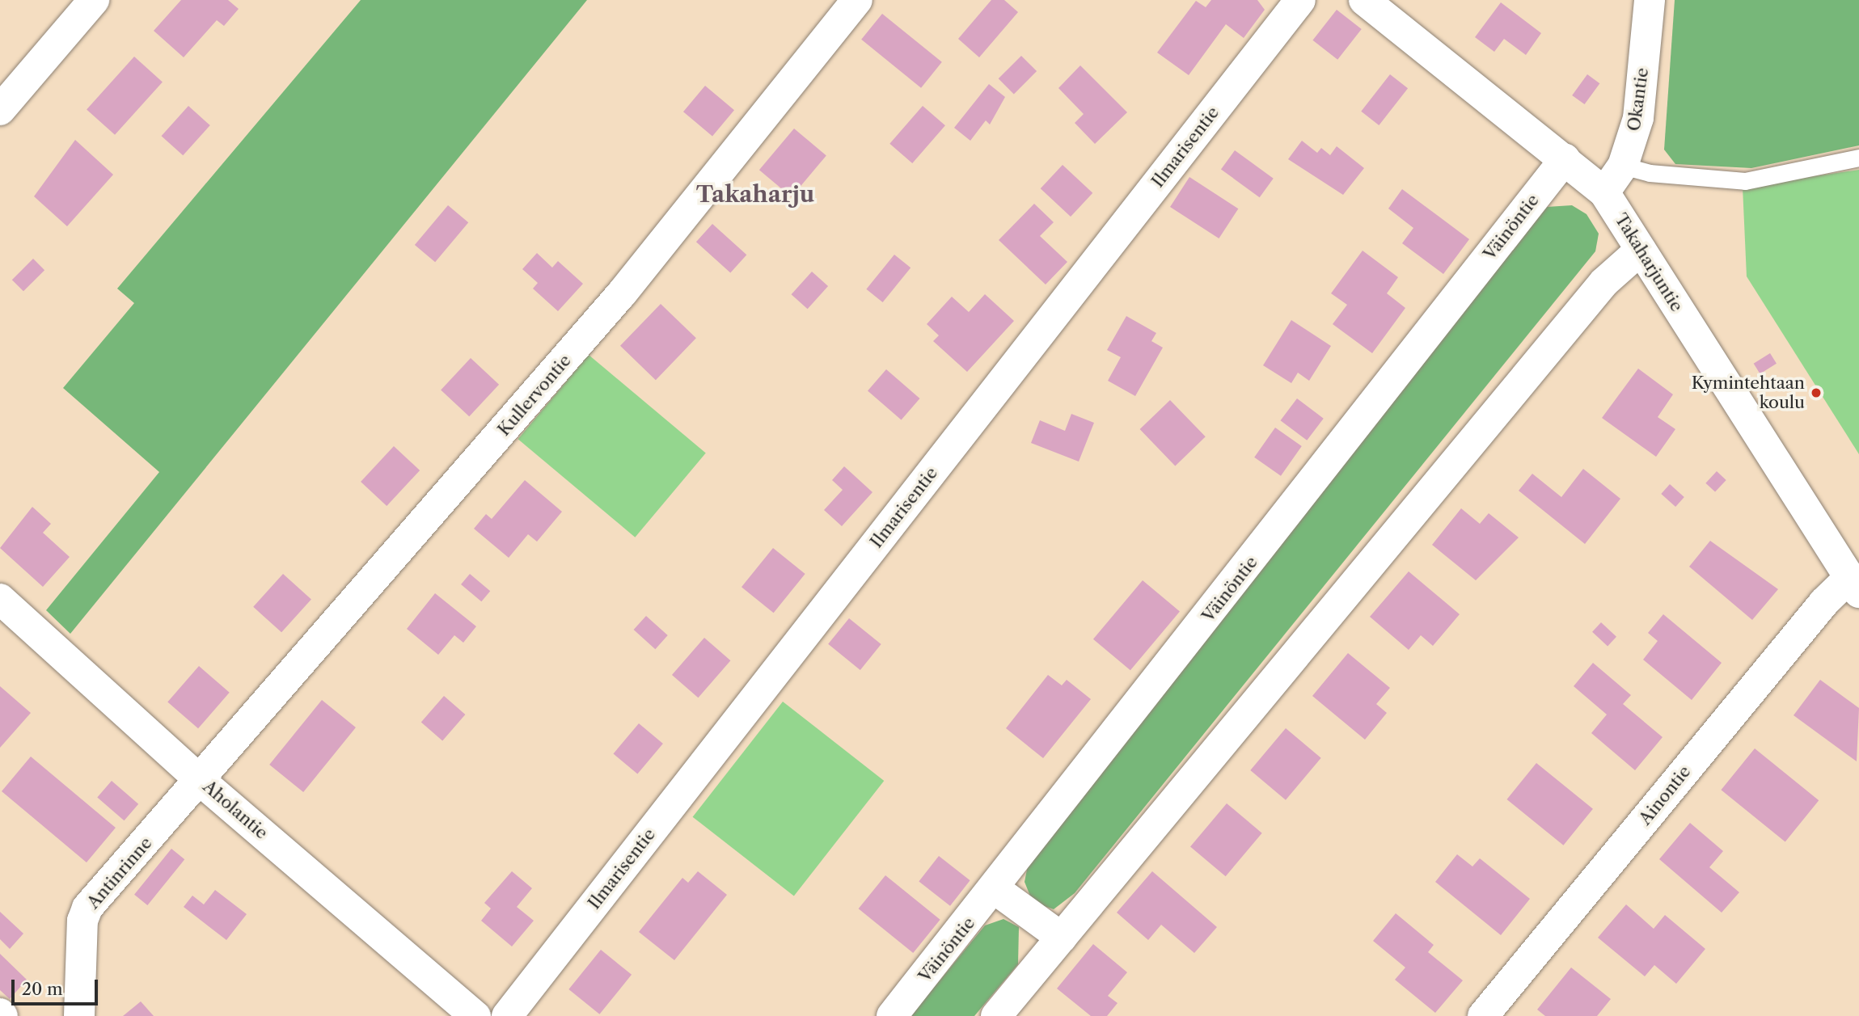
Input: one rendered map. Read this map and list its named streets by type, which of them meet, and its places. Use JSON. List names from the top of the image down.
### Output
{
  "streets": {
    "street": [
      "Okantie",
      "Ilmarisentie",
      "Väinöntie",
      "Takaharjuntie",
      "Kullervontie",
      "Ainontie",
      "Aholantie",
      "Antinrinne"
    ]
  },
  "crossings": [
    ["Okantie", "Takaharjuntie"],
    ["Väinöntie", "Takaharjuntie"],
    ["Takaharjuntie", "Ainontie"],
    ["Kullervontie", "Aholantie"],
    ["Kullervontie", "Antinrinne"],
    ["Aholantie", "Antinrinne"]
  ],
  "districts": ["Takaharju"],
  "places": ["Kymintehtaan koulu"],
  "scale_bar": "20 m"
}
